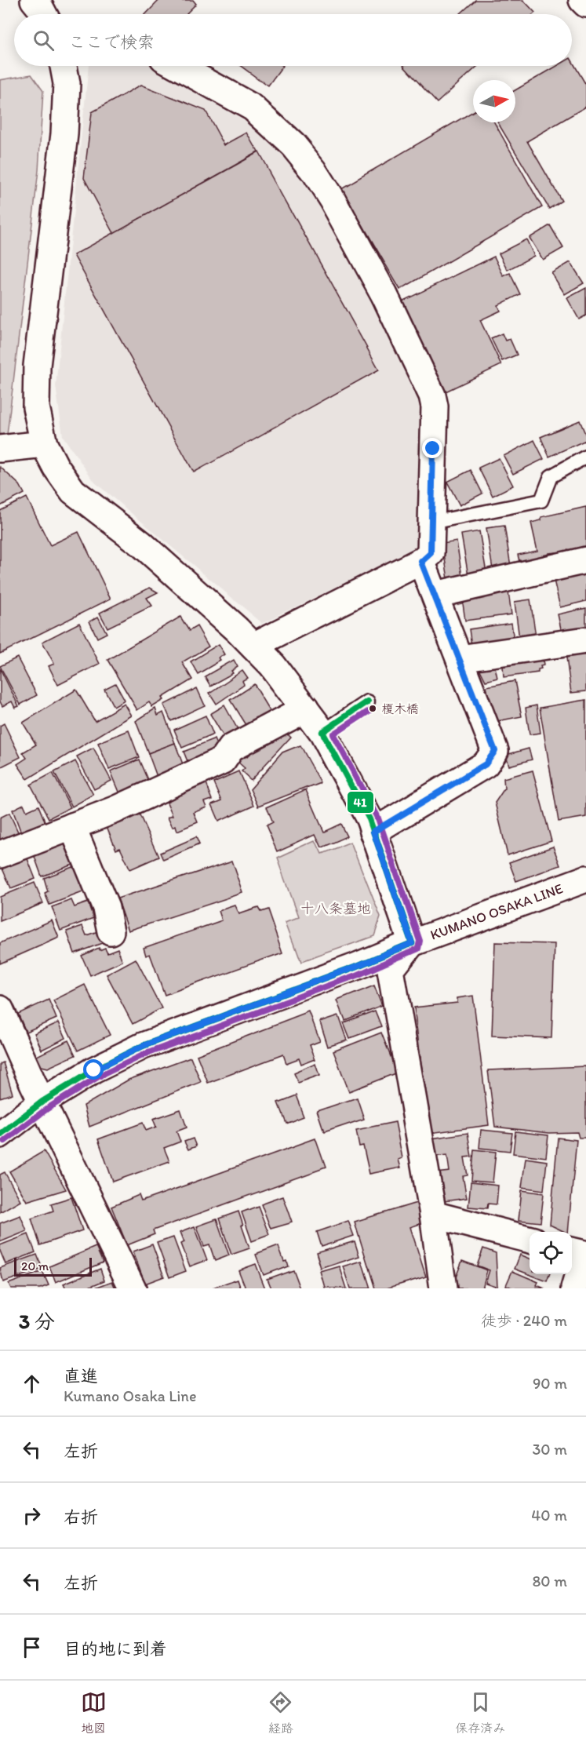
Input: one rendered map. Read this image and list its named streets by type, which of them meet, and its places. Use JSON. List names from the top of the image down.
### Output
{
  "streets": {
    "street": ["KUMANO OSAKA LINE"]
  },
  "parks": ["十八条墓地"],
  "places": ["榎木橋"],
  "lines": ["transit line 41"],
  "scale_bar": "20 m",
  "north": "right",
  "page": {
    "search": "ここで検索",
    "scale": "20 m",
    "heading": ["3 分", "徒歩 · 240 m"],
    "list": [
      ["直進", "Kumano Osaka Line", "90 m"],
      ["左折", "30 m"],
      ["右折", "40 m"],
      ["左折", "80 m"],
      "目的地に到着"
    ],
    "nav": ["地図", "経路", "保存済み"]
  }
}
